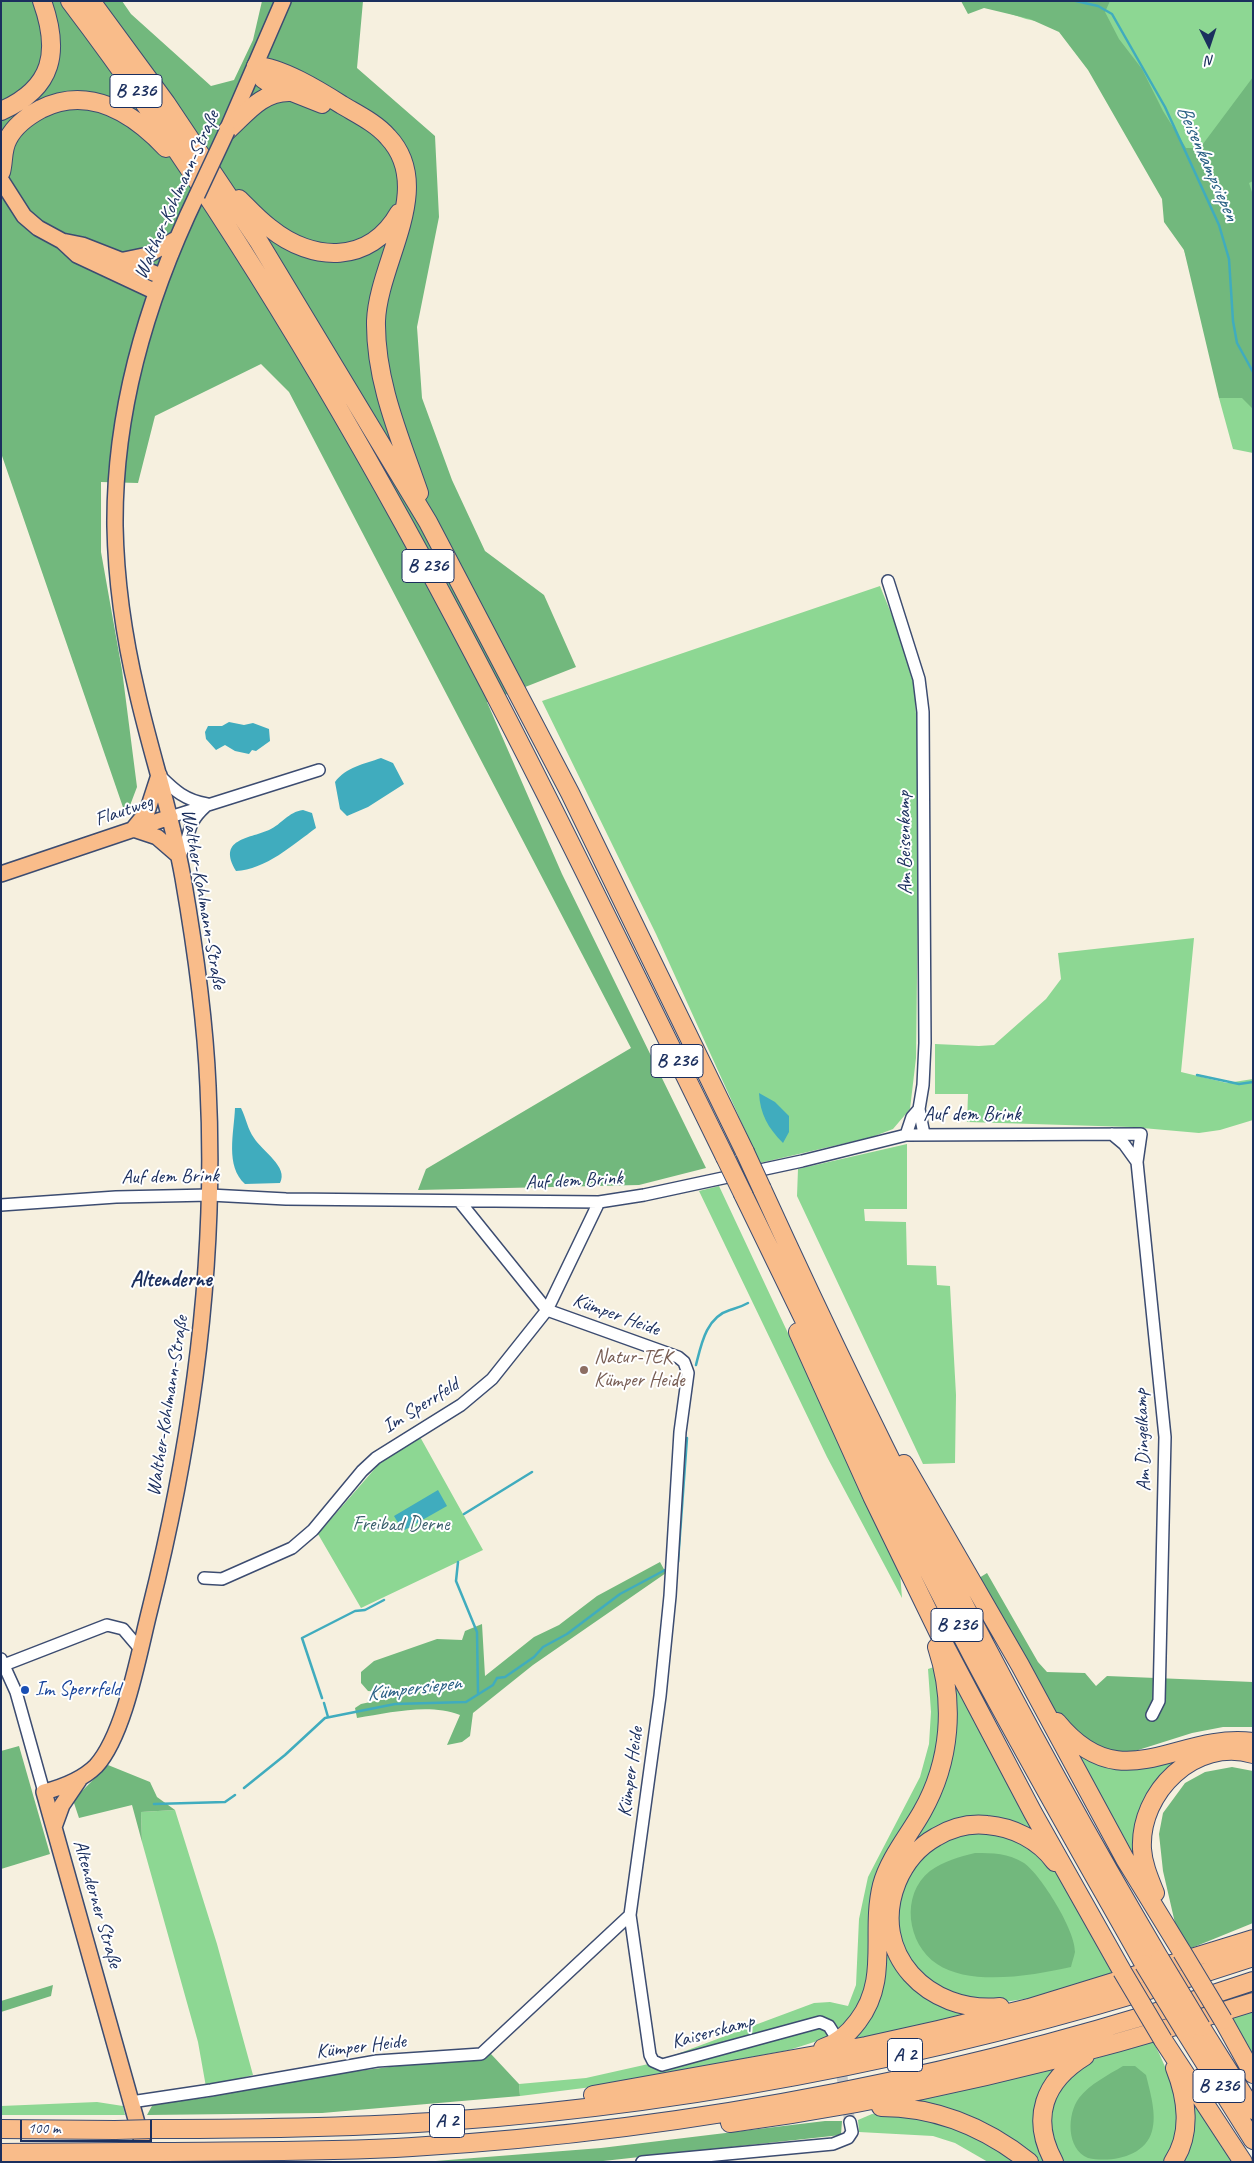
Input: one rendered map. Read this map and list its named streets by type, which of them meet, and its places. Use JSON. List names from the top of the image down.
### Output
{
  "streets": {
    "highway": ["B 236", "A 2"],
    "main road": ["Walther-Kohlmann-Straße", "Flautweg", "Altenderner Straße"],
    "street": [
      "Am Beisenkamp",
      "Auf dem Brink",
      "Kümper Heide",
      "Im Sperrfeld",
      "Am Dingelkamp",
      "Kaiserskamp"
    ]
  },
  "crossings": [
    ["Walther-Kohlmann-Straße", "Flautweg"],
    ["Walther-Kohlmann-Straße", "Auf dem Brink"],
    ["Walther-Kohlmann-Straße", "Altenderner Straße"],
    ["Am Beisenkamp", "Auf dem Brink"],
    ["Auf dem Brink", "Kümper Heide"],
    ["Auf dem Brink", "Im Sperrfeld"],
    ["Auf dem Brink", "Am Dingelkamp"],
    ["Kümper Heide", "Im Sperrfeld"],
    ["Kümper Heide", "Altenderner Straße"],
    ["Kümper Heide", "Kaiserskamp"],
    ["Altenderner Straße", "A 2"]
  ],
  "districts": ["Altenderne"],
  "water": ["Beisenkampsiepen", "Kümpersiepen"],
  "parks": ["Freibad Derne"],
  "places": ["Natur-TEK Kümper Heide", "Im Sperrfeld"],
  "scale_bar": "100 m",
  "north": "bottom"
}
